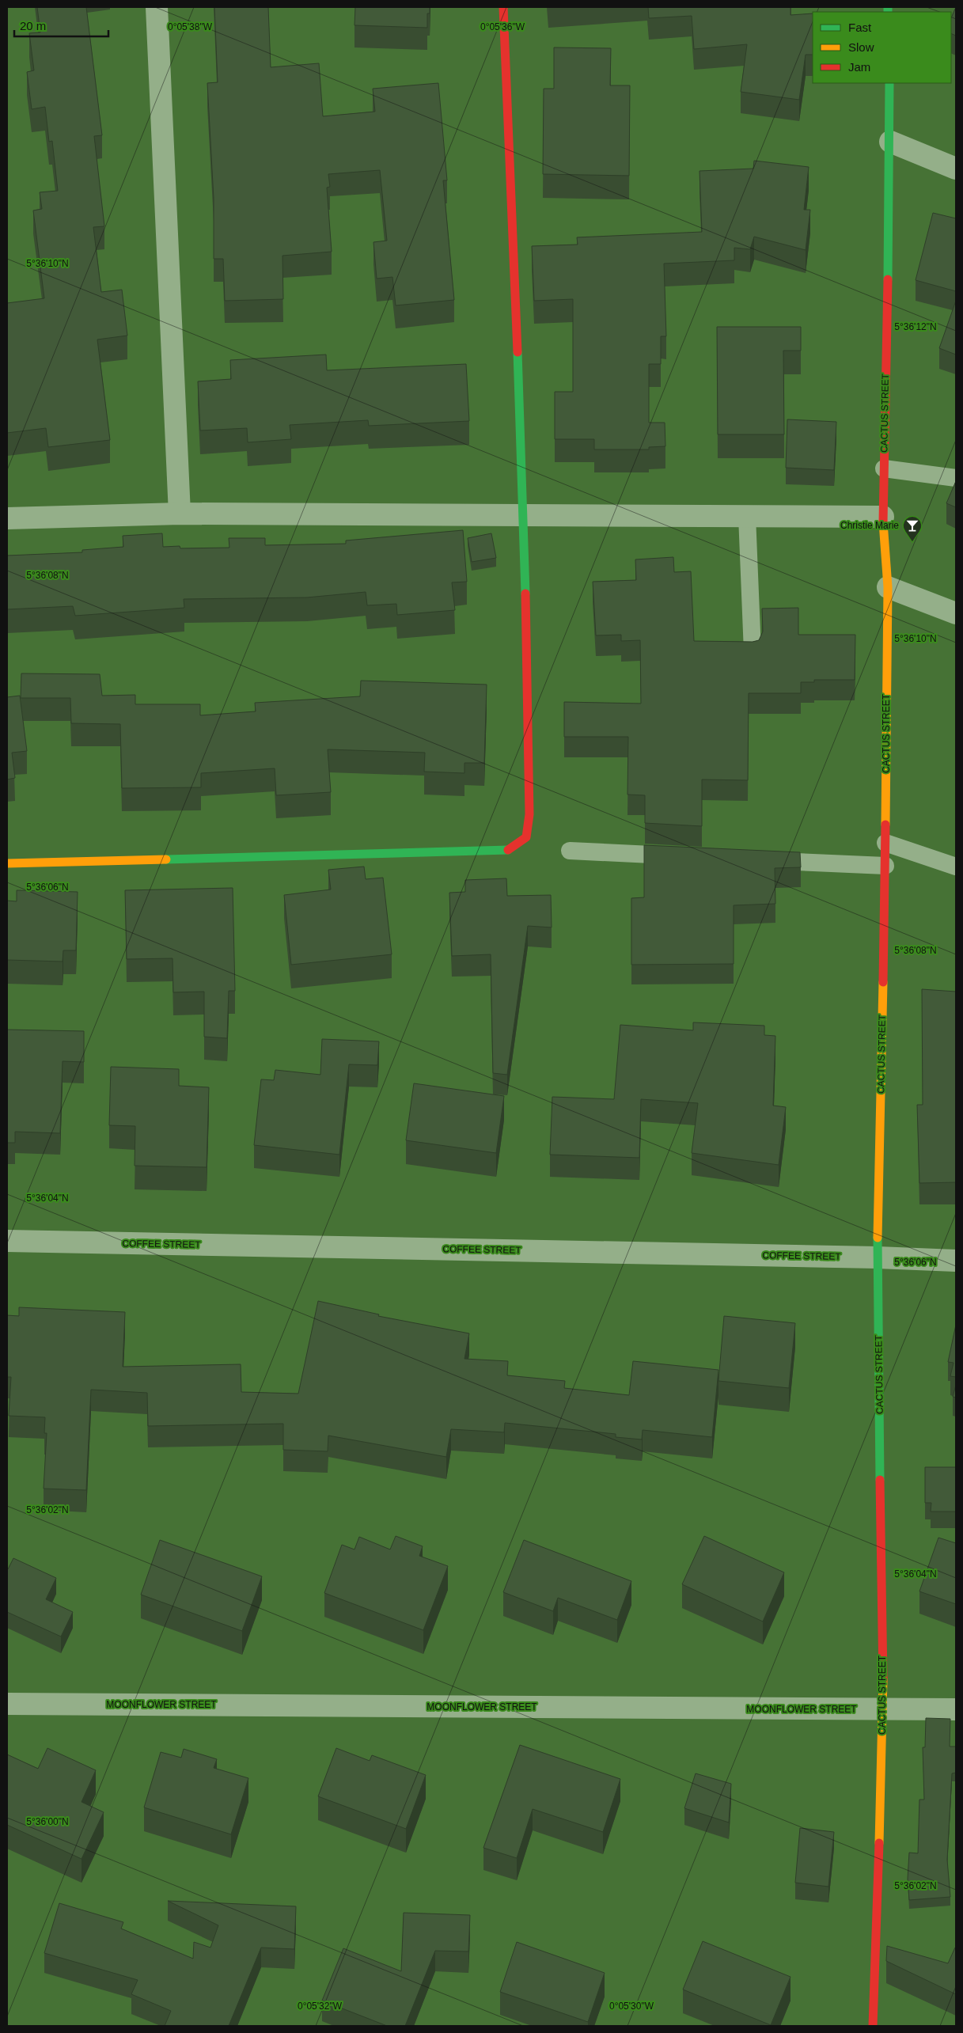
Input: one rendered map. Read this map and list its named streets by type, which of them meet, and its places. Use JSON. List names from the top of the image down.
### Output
{
  "streets": {
    "street": ["CACTUS STREET", "COFFEE STREET", "MOONFLOWER STREET"]
  },
  "crossings": [
    ["CACTUS STREET", "COFFEE STREET"],
    ["CACTUS STREET", "MOONFLOWER STREET"]
  ],
  "places": {
    "bar": ["Christie Marie"]
  },
  "legend": ["Fast", "Slow", "Jam"],
  "scale_bar": "20 m",
  "coordinates": [
    "0°05'38\"W",
    "0°05'36\"W",
    "5°36'10\"N",
    "5°36'12\"N",
    "5°36'08\"N",
    "5°36'06\"N",
    "5°36'04\"N",
    "5°36'02\"N",
    "5°36'00\"N",
    "0°05'32\"W",
    "0°05'30\"W"
  ]
}
